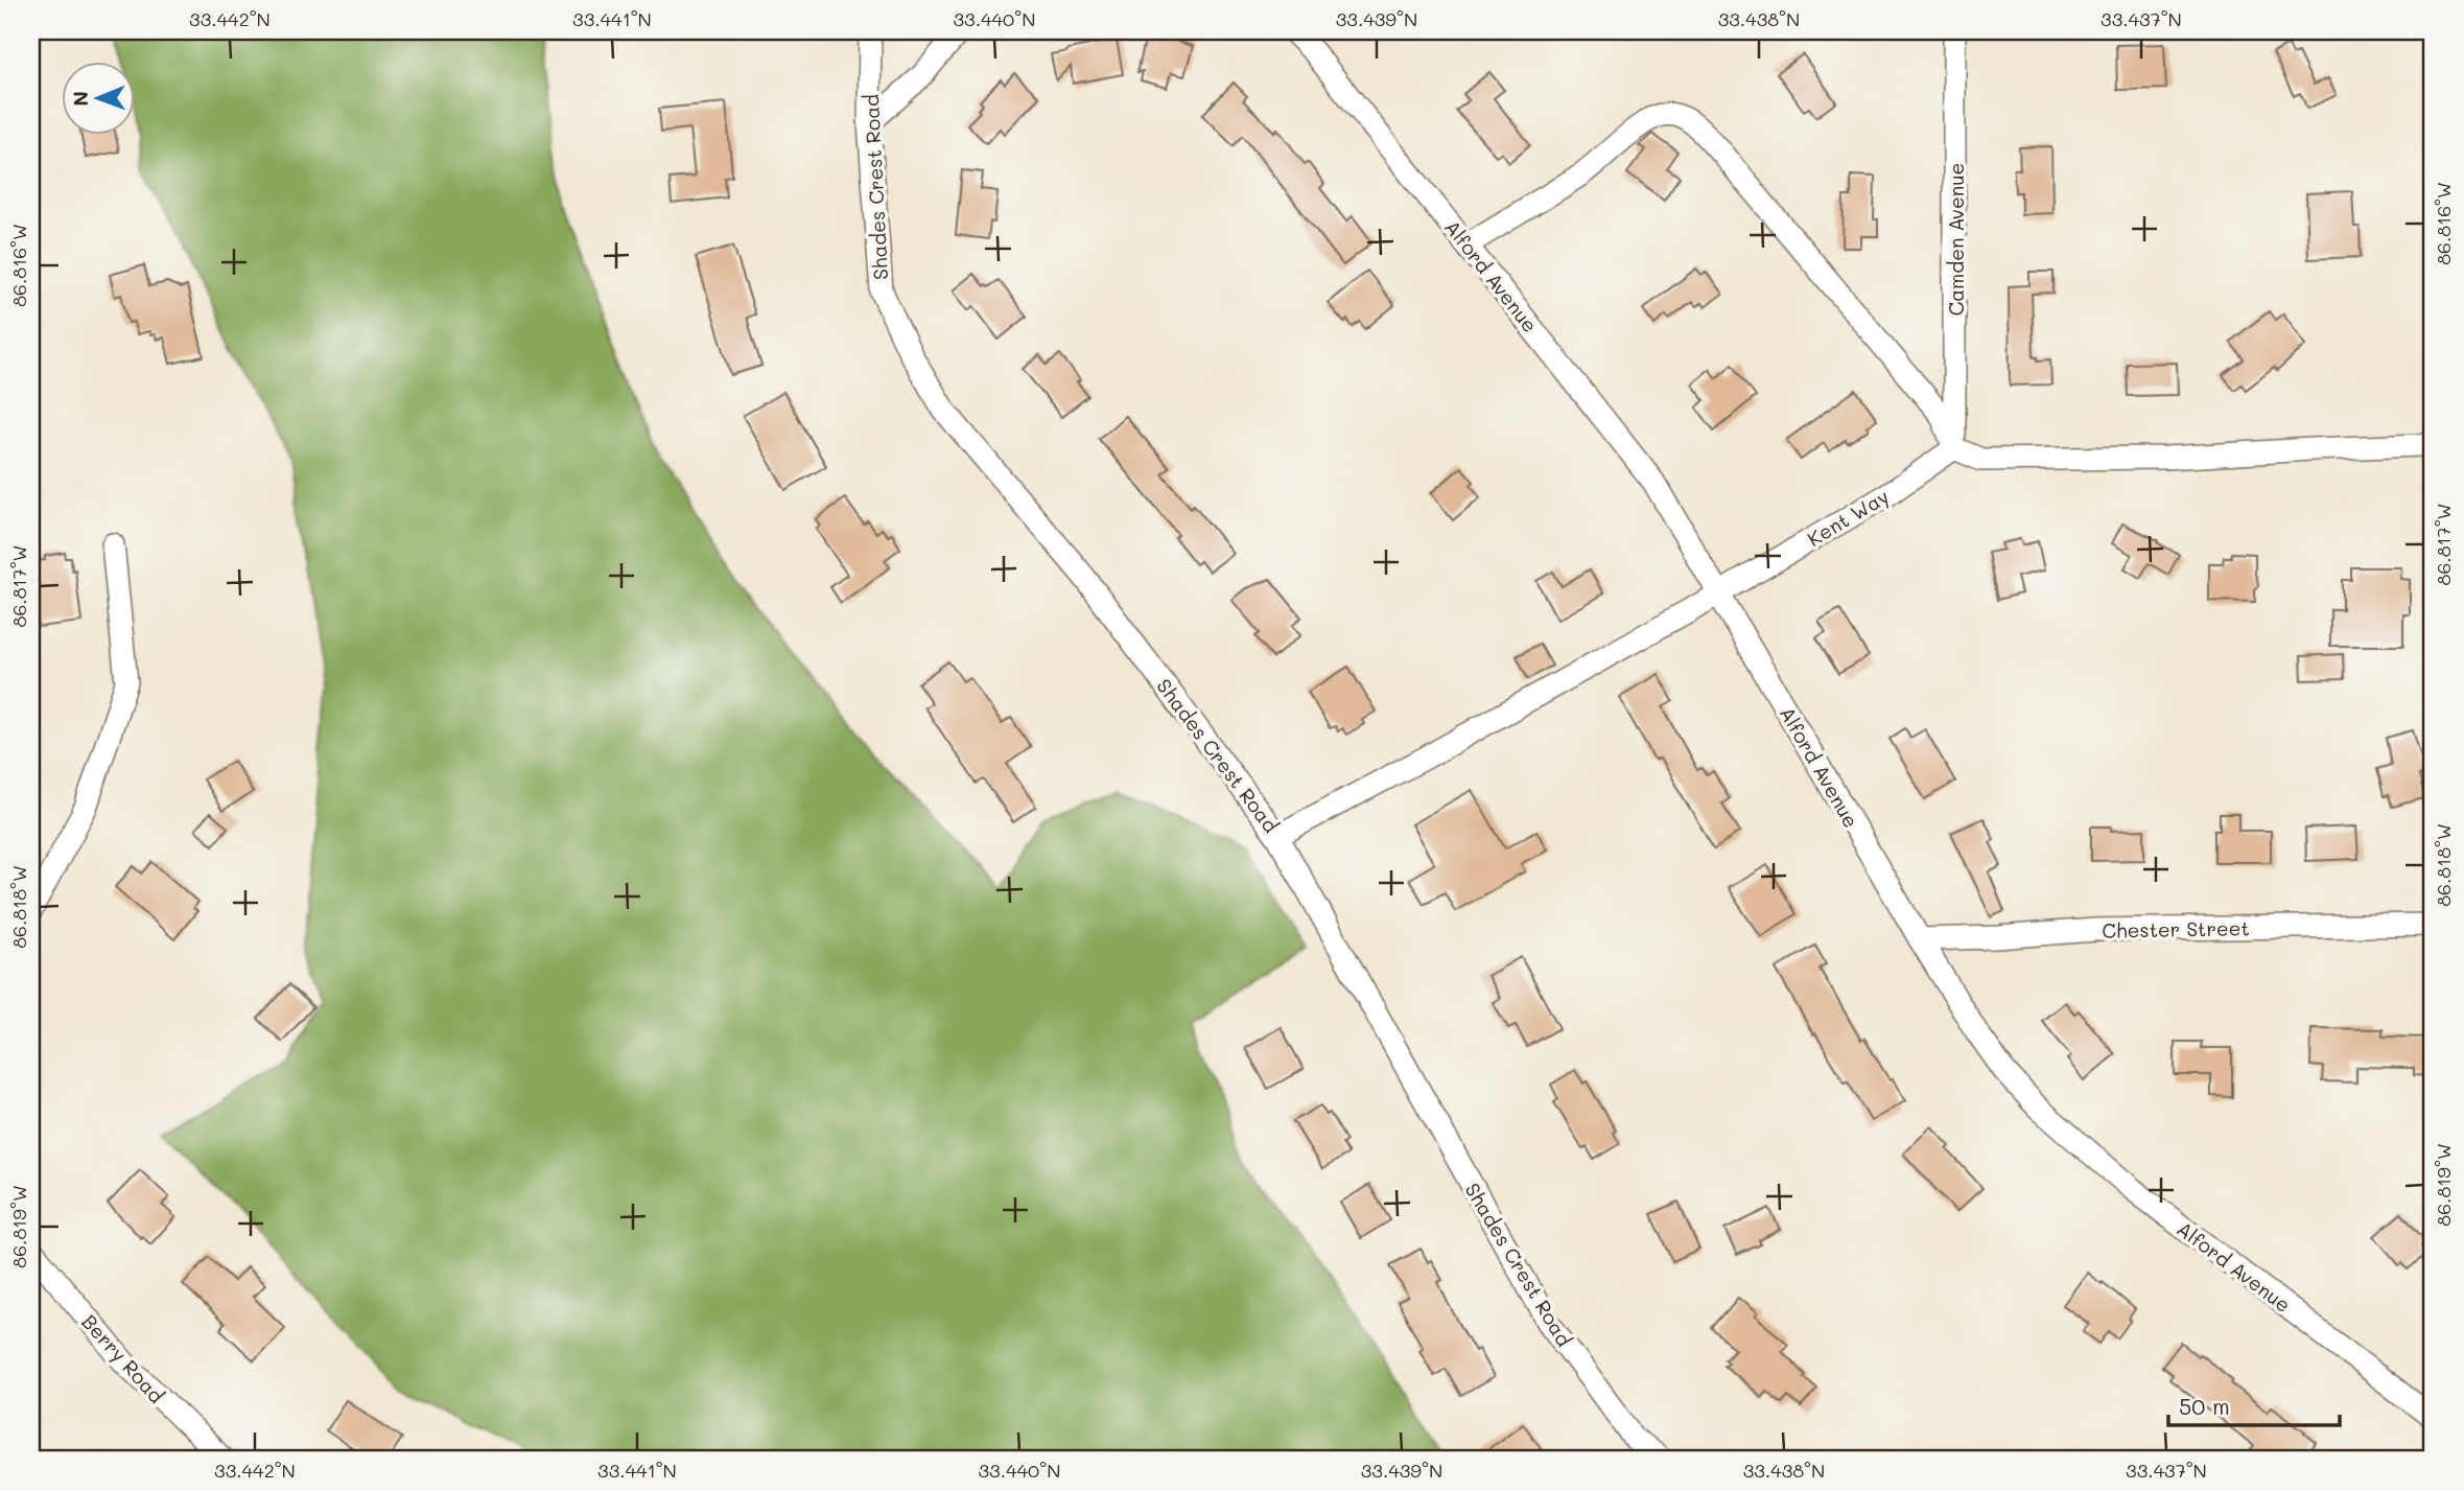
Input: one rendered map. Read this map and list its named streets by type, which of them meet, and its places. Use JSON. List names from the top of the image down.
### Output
{
  "streets": {
    "street": [
      "Shades Crest Road",
      "Camden Avenue",
      "Alford Avenue",
      "Kent Way",
      "Chester Street",
      "Berry Road"
    ]
  },
  "crossings": [
    ["Shades Crest Road", "Kent Way"],
    ["Camden Avenue", "Kent Way"],
    ["Alford Avenue", "Kent Way"],
    ["Alford Avenue", "Chester Street"]
  ],
  "scale_bar": "50 m",
  "north": "left",
  "coordinates": [
    "33.442°N",
    "33.441°N",
    "33.440°N",
    "33.439°N",
    "33.438°N",
    "33.437°N",
    "86.816°W",
    "86.817°W",
    "86.818°W",
    "86.819°W"
  ]
}
